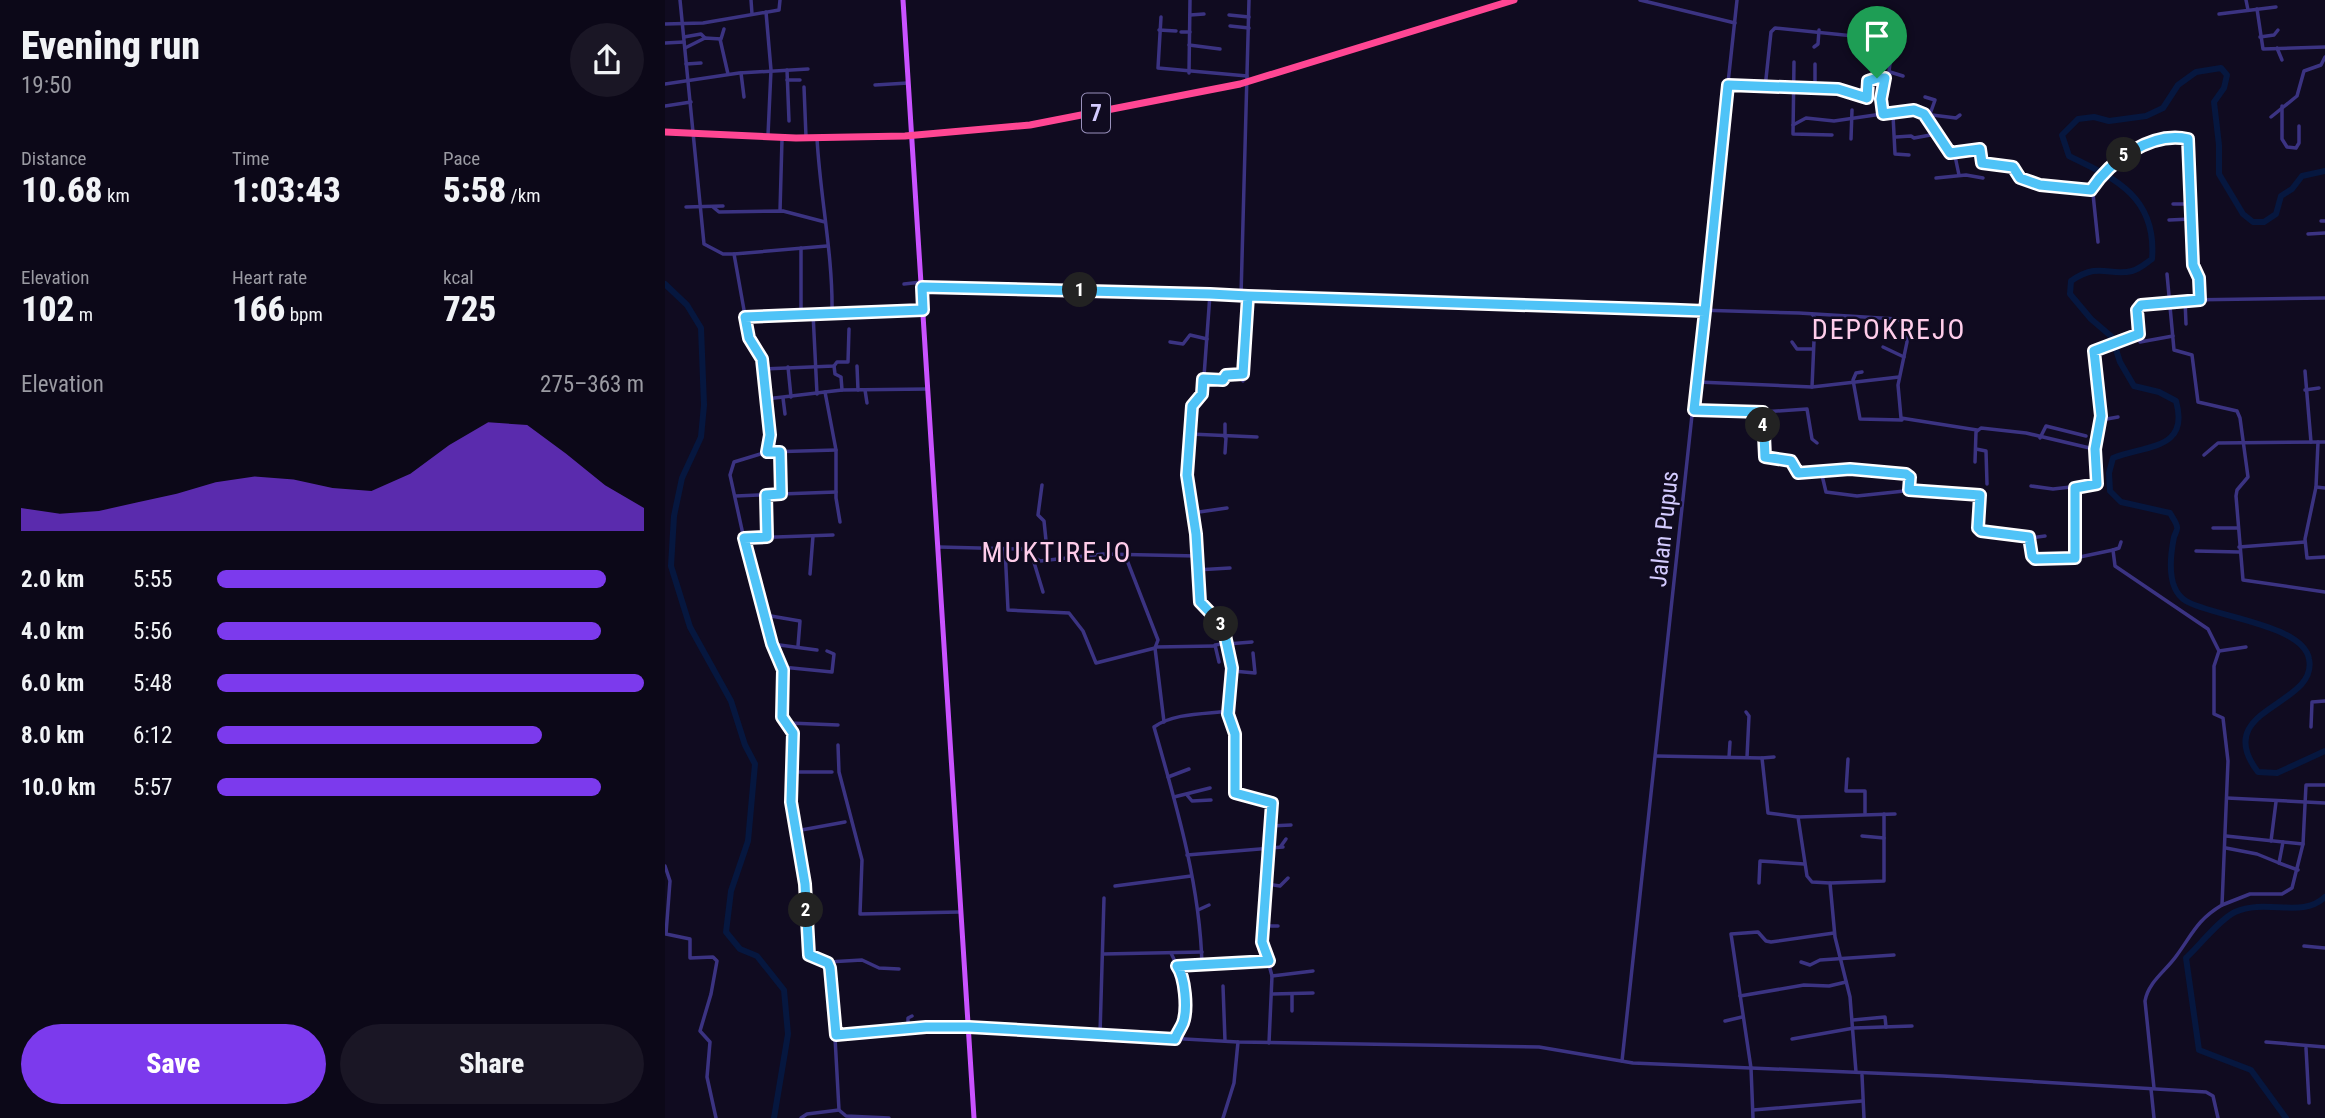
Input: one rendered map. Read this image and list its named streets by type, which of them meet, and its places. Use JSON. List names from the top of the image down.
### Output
{
  "streets": {
    "highway": ["7"],
    "street": ["Jalan Pupus"]
  },
  "districts": ["DEPOKREJO", "MUKTIREJO"],
  "page": {
    "heading": ["Evening run", "19:50"],
    "stats": [
      ["Distance", "10.68 km"],
      ["Time", "1:03:43"],
      ["Pace", "5:58 /km"],
      ["Elevation", "102 m"],
      ["Heart rate", "166 bpm"],
      ["kcal", "725"]
    ],
    "pins": [
      "5",
      "1",
      "4",
      "3",
      "2"
    ],
    "chart": ["Elevation", "275–363 m"],
    "list": [
      {
        "name": "2.0 km",
        "note": "5:55"
      },
      {
        "name": "4.0 km",
        "note": "5:56"
      },
      {
        "name": "6.0 km",
        "note": "5:48"
      },
      {
        "name": "8.0 km",
        "note": "6:12"
      },
      {
        "name": "10.0 km",
        "note": "5:57"
      }
    ],
    "buttons": ["Save", "Share"]
  }
}
